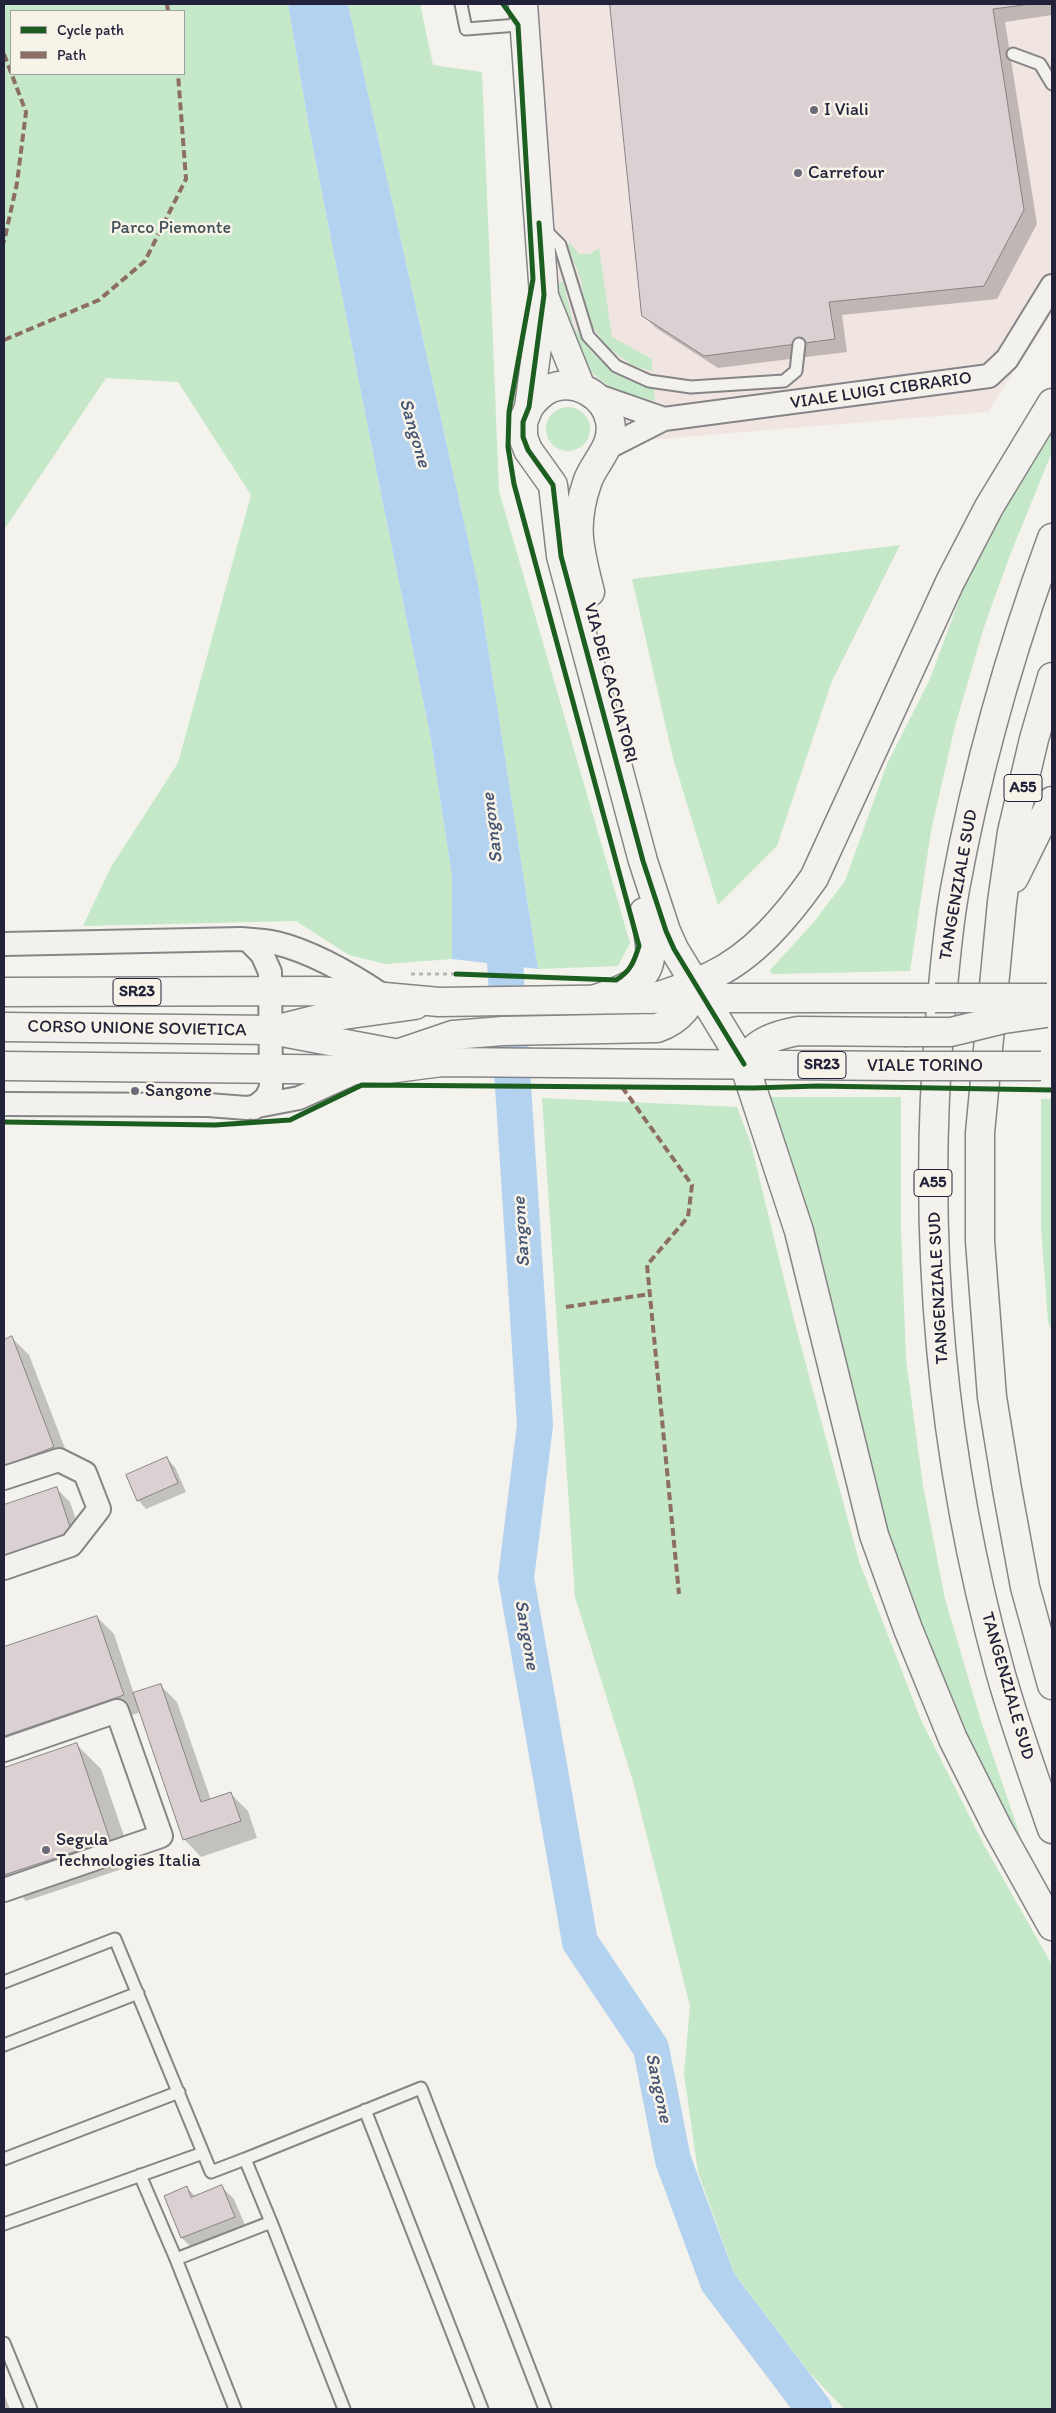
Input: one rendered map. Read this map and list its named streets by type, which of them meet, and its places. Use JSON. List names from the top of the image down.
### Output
{
  "streets": {
    "main road": [
      "VIA DEI CACCIATORI",
      "A55",
      "TANGENZIALE SUD",
      "SR23",
      "CORSO UNIONE SOVIETICA",
      "VIALE TORINO"
    ],
    "street": ["VIALE LUIGI CIBRARIO"]
  },
  "crossings": [
    ["VIA DEI CACCIATORI", "SR23"],
    ["VIA DEI CACCIATORI", "VIALE TORINO"],
    ["SR23", "CORSO UNIONE SOVIETICA"],
    ["SR23", "VIALE TORINO"]
  ],
  "water": ["Sangone"],
  "parks": ["Parco Piemonte"],
  "places": [
    "I Viali",
    "Carrefour",
    "Sangone",
    "Segula Technologies Italia"
  ],
  "legend": ["Cycle path", "Path"]
}
